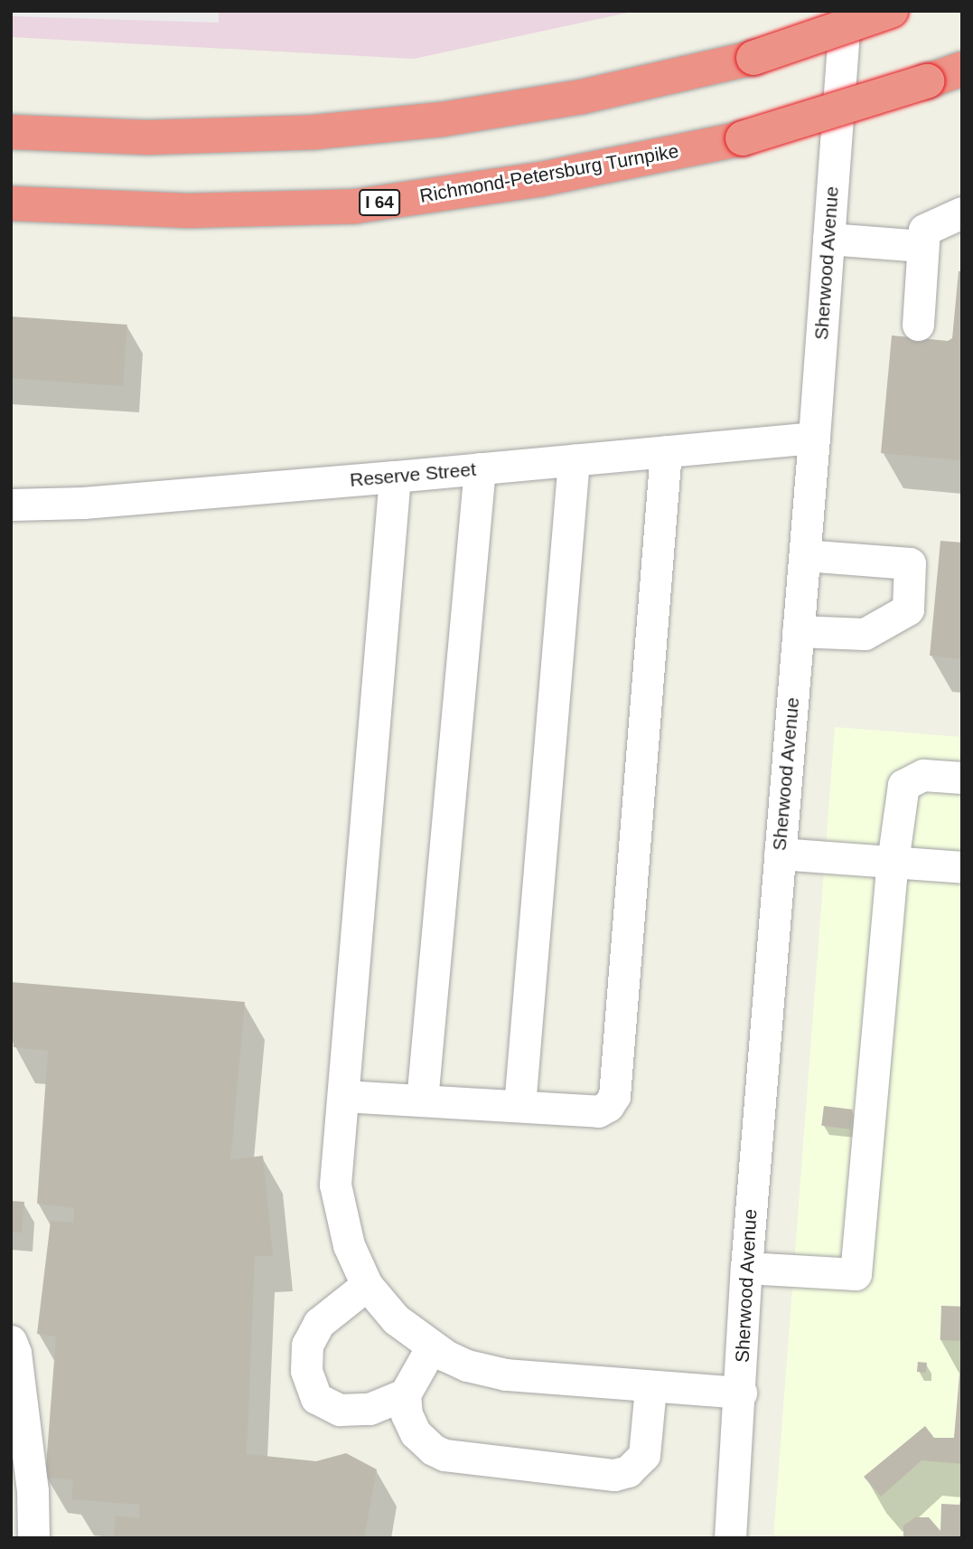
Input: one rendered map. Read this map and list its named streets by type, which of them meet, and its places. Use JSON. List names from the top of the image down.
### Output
{
  "streets": {
    "highway": ["Richmond-Petersburg Turnpike", "I 64"],
    "street": ["Sherwood Avenue", "Reserve Street"]
  },
  "crossings": [
    ["Sherwood Avenue", "Reserve Street"]
  ]
}
